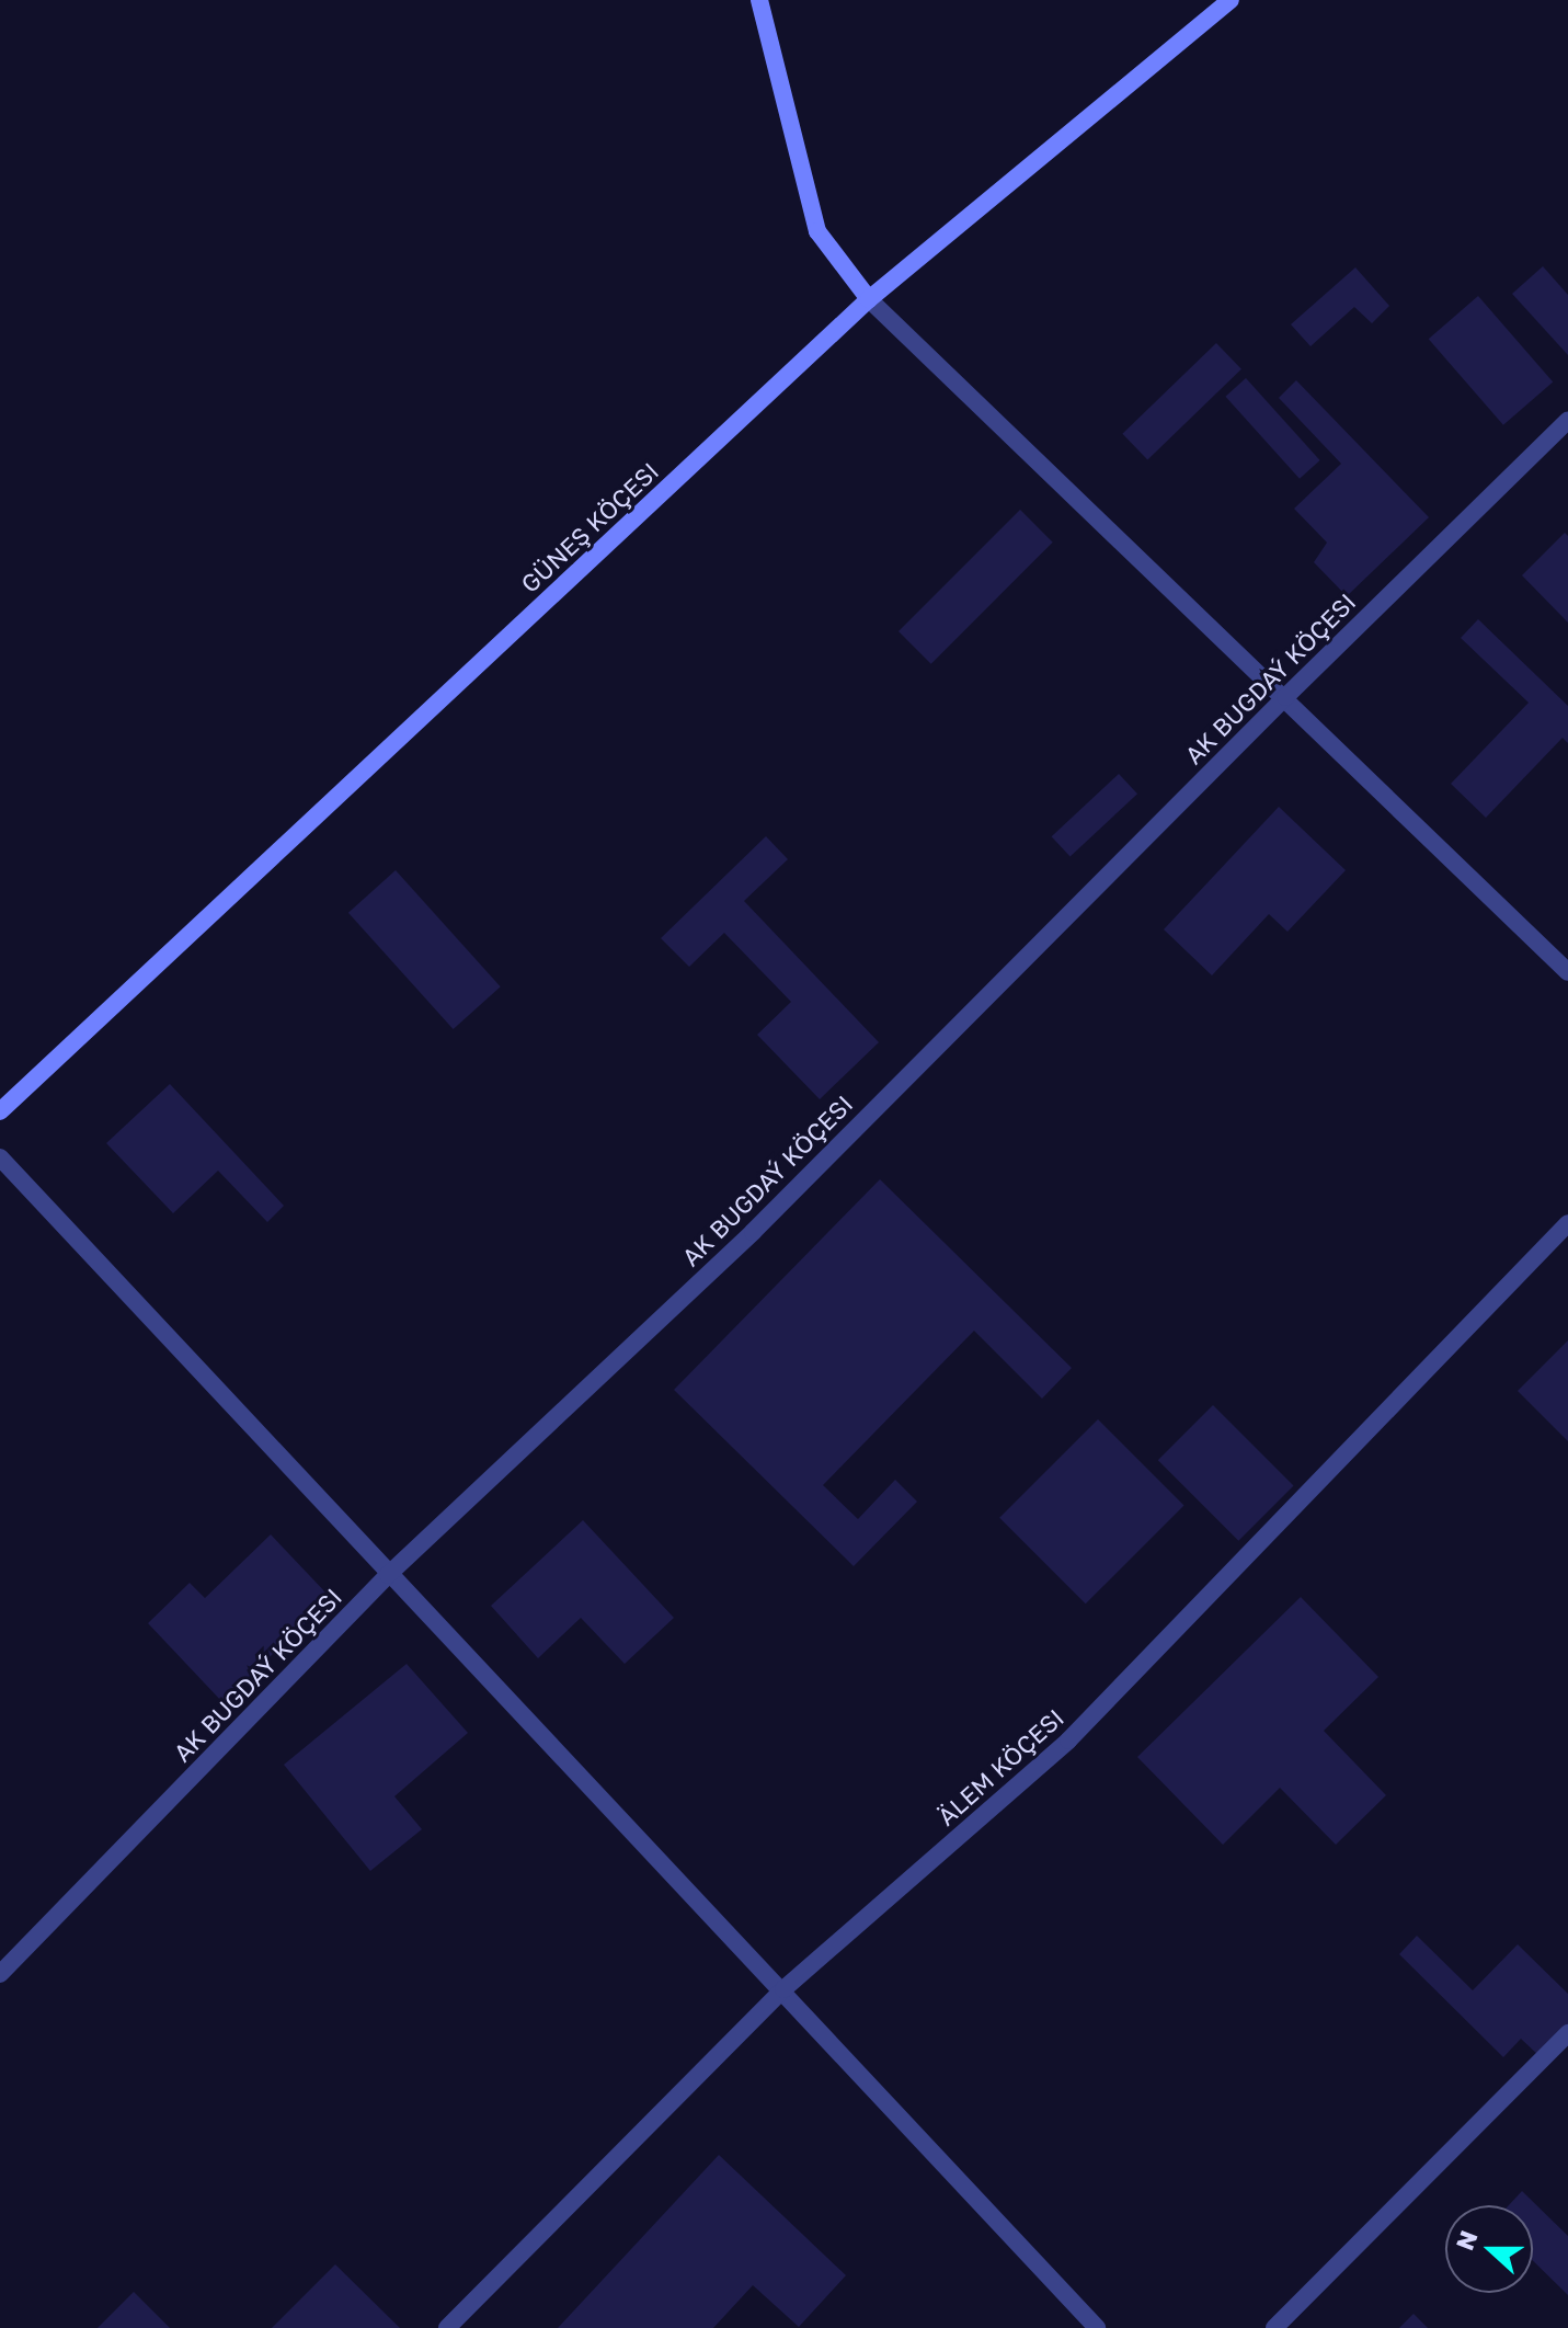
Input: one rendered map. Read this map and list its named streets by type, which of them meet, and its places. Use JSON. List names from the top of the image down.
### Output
{
  "streets": {
    "street": ["GÜNEŞ KÖÇESI", "AK BUGDAÝ KÖÇESI", "ÄLEM KÖÇESI"]
  },
  "north": "left"
}
